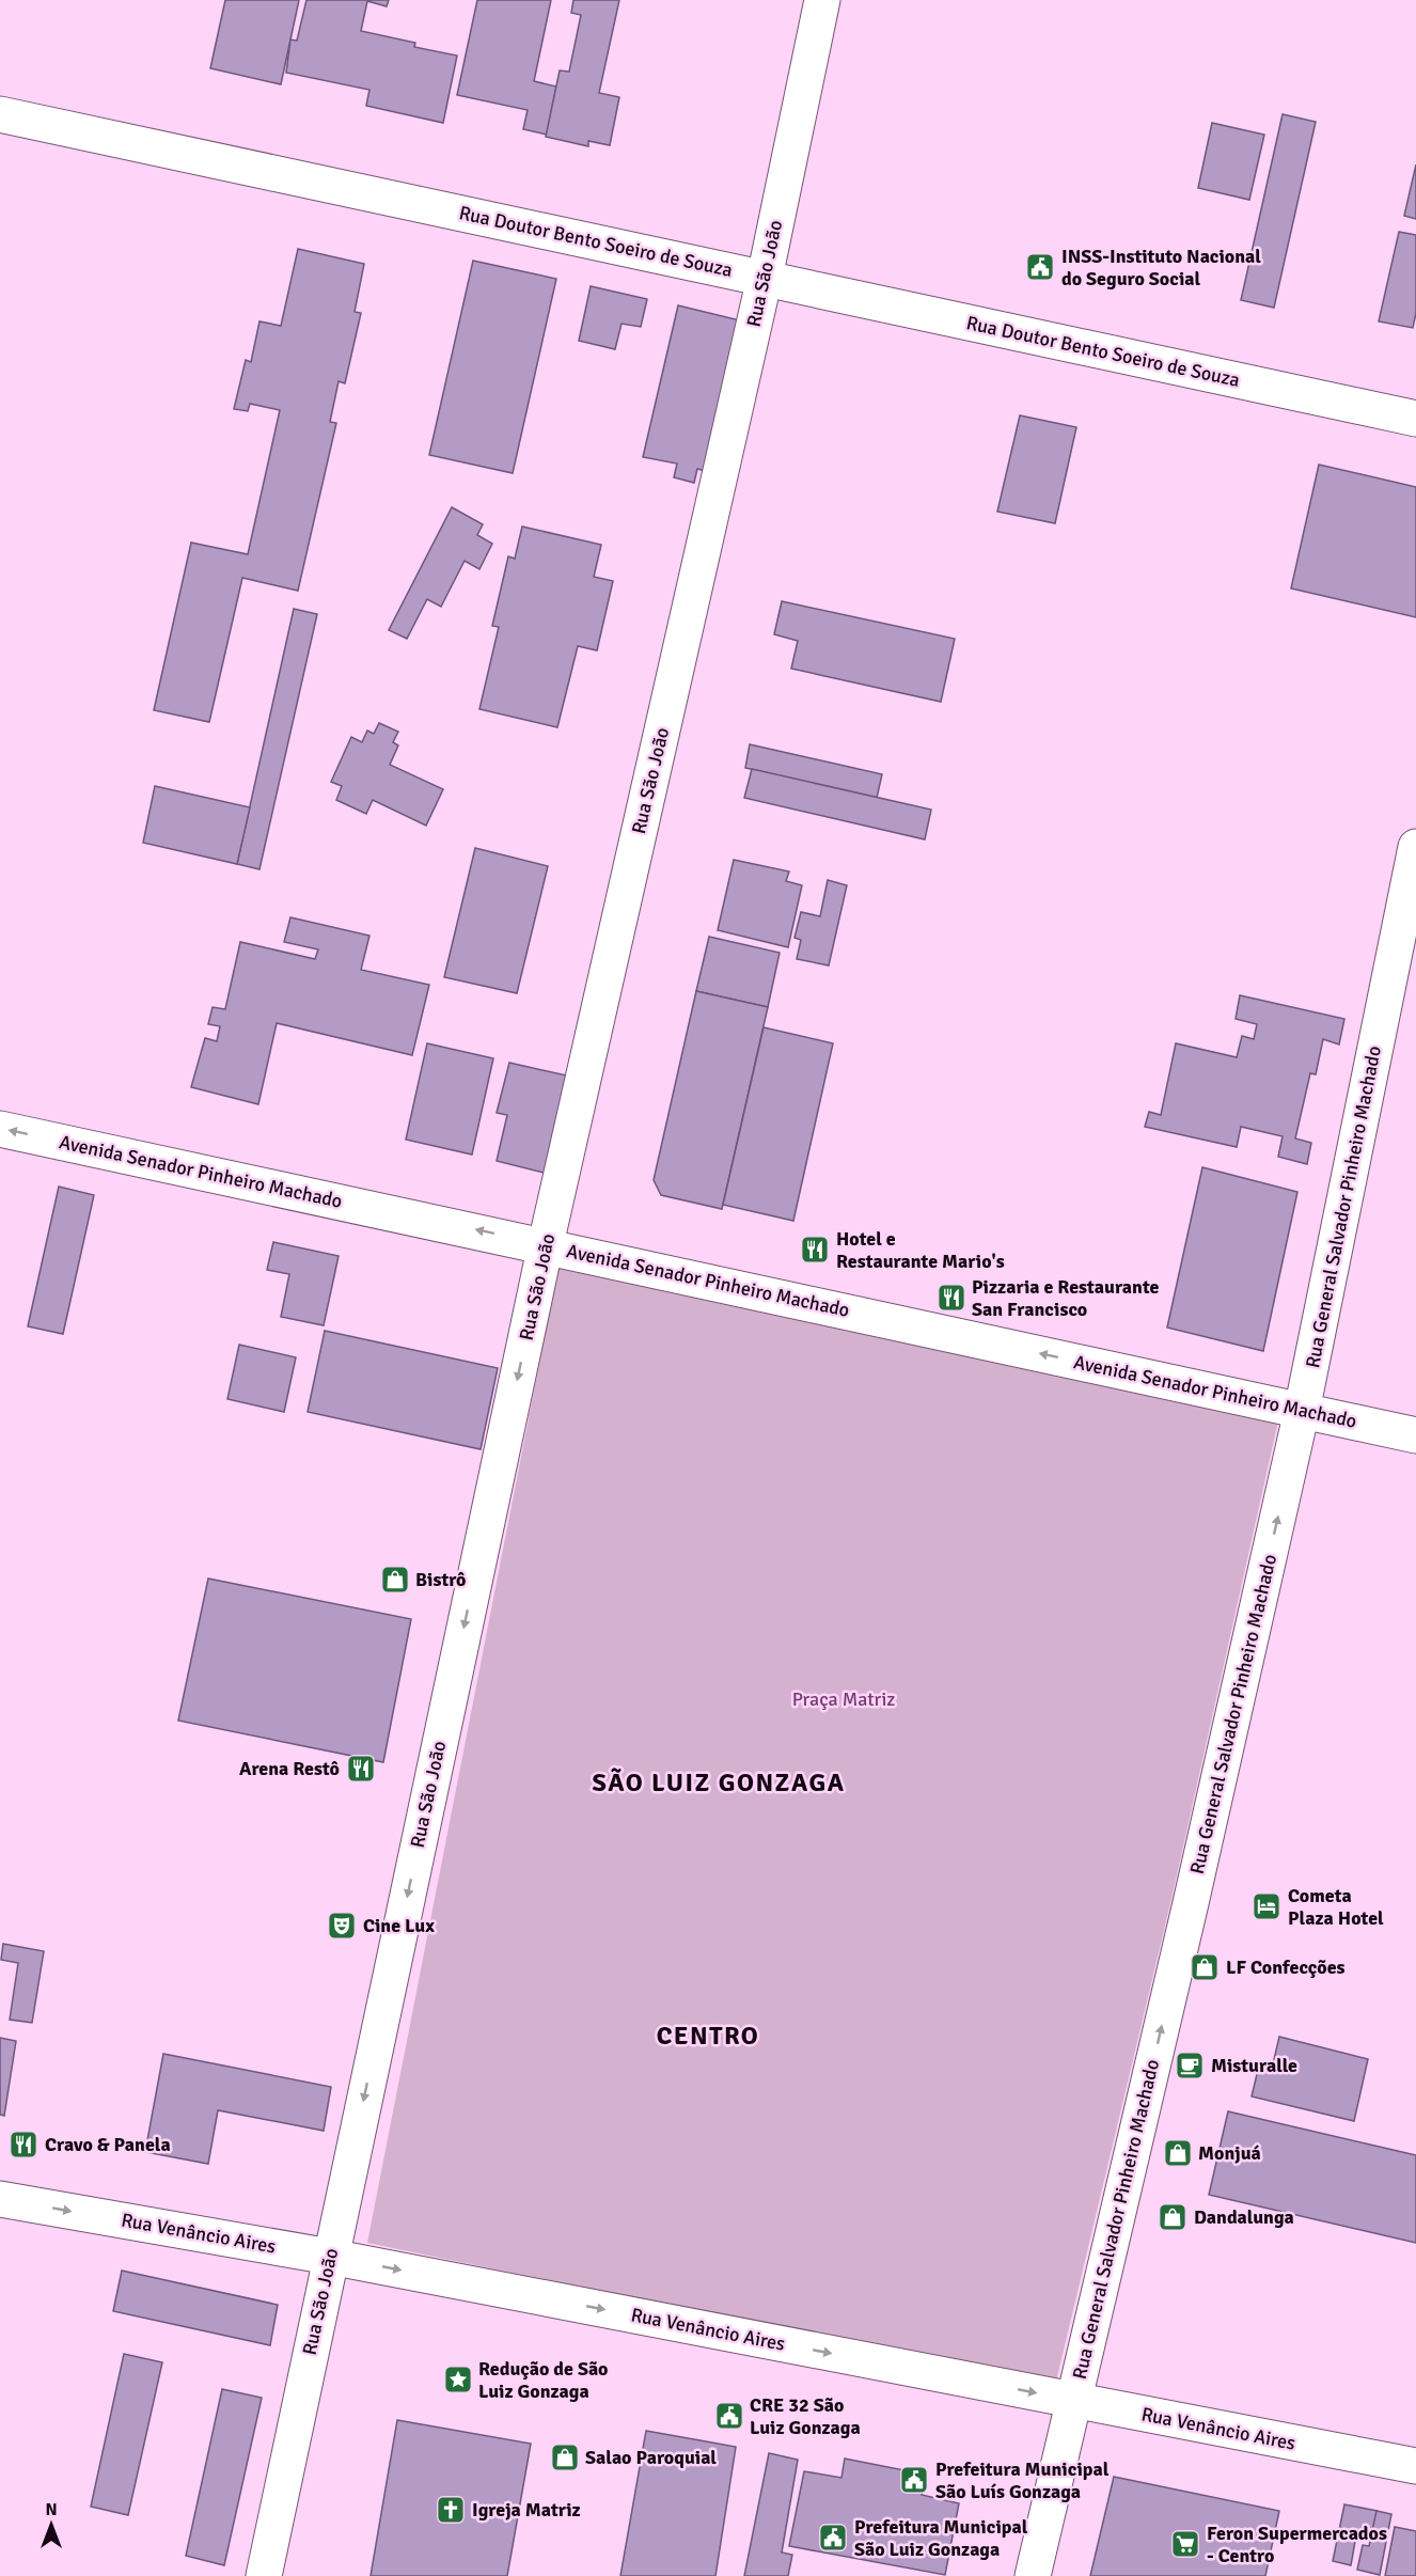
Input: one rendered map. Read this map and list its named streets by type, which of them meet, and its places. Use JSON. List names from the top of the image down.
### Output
{
  "streets": {
    "street": [
      "Rua Doutor Bento Soeiro de Souza",
      "Rua São João",
      "Avenida Senador Pinheiro Machado",
      "Rua General Salvador Pinheiro Machado",
      "Rua Venâncio Aires"
    ]
  },
  "crossings": [
    ["Rua Doutor Bento Soeiro de Souza", "Rua São João"],
    ["Rua São João", "Avenida Senador Pinheiro Machado"],
    ["Rua São João", "Rua Venâncio Aires"],
    ["Avenida Senador Pinheiro Machado", "Rua General Salvador Pinheiro Machado"],
    ["Rua General Salvador Pinheiro Machado", "Rua Venâncio Aires"]
  ],
  "one_way": [
    "Rua São João",
    "Avenida Senador Pinheiro Machado",
    "Rua General Salvador Pinheiro Machado",
    "Rua Venâncio Aires"
  ],
  "districts": ["SÃO LUIZ GONZAGA", "CENTRO"],
  "parks": ["Praça Matriz"],
  "places": {
    "public building": [
      "INSS-Instituto Nacional do Seguro Social",
      "CRE 32 São Luiz Gonzaga",
      "Prefeitura Municipal São Luís Gonzaga",
      "Prefeitura Municipal São Luiz Gonzaga"
    ],
    "restaurant": [
      "Hotel e Restaurante Mario's",
      "Pizzaria e Restaurante San Francisco",
      "Arena Restô",
      "Cravo & Panela"
    ],
    "shop": [
      "Bistrô",
      "LF Confecções",
      "Monjuá",
      "Dandalunga",
      "Salao Paroquial"
    ],
    "hotel": ["Cometa Plaza Hotel"],
    "theatre": ["Cine Lux"],
    "cafe": ["Misturalle"],
    "place": ["Redução de São Luiz Gonzaga"],
    "church": ["Igreja Matriz"],
    "supermarket": ["Feron Supermercados - Centro"]
  },
  "north": "top"
}
